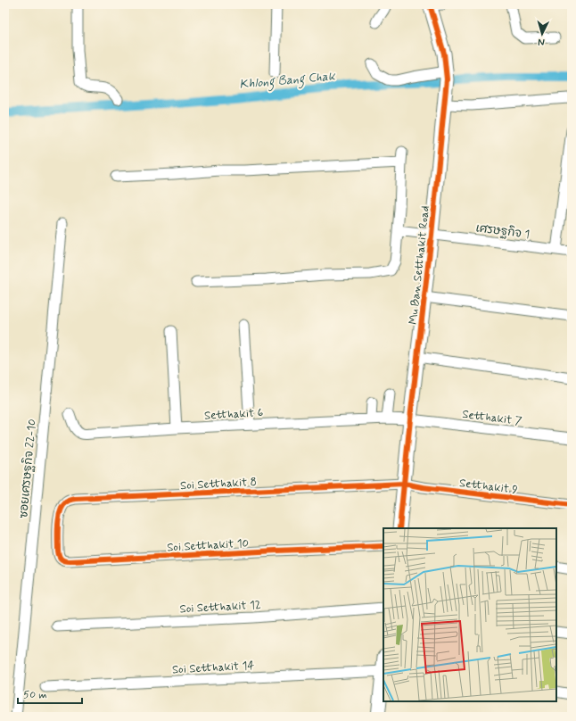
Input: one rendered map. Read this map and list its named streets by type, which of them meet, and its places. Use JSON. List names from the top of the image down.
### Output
{
  "streets": {
    "street": [
      "เศรษฐกิจ 1",
      "Mu Ban Setthakit Road",
      "Setthakit 6",
      "Setthakit 7",
      "ซอยเศรษฐกิจ 22-10",
      "Soi Setthakit 8",
      "Setthakit 9",
      "Soi Setthakit 10",
      "Soi Setthakit 12",
      "Soi Setthakit 14"
    ]
  },
  "crossings": [
    ["เศรษฐกิจ 1", "Mu Ban Setthakit Road"],
    ["Mu Ban Setthakit Road", "Setthakit 6"],
    ["Mu Ban Setthakit Road", "Setthakit 7"],
    ["Mu Ban Setthakit Road", "Soi Setthakit 8"],
    ["Mu Ban Setthakit Road", "Setthakit 9"],
    ["Setthakit 6", "Setthakit 7"],
    ["Soi Setthakit 8", "Setthakit 9"],
    ["Soi Setthakit 8", "Soi Setthakit 10"]
  ],
  "water": ["Khlong Bang Chak"],
  "scale_bar": "50 m",
  "north": "bottom"
}
